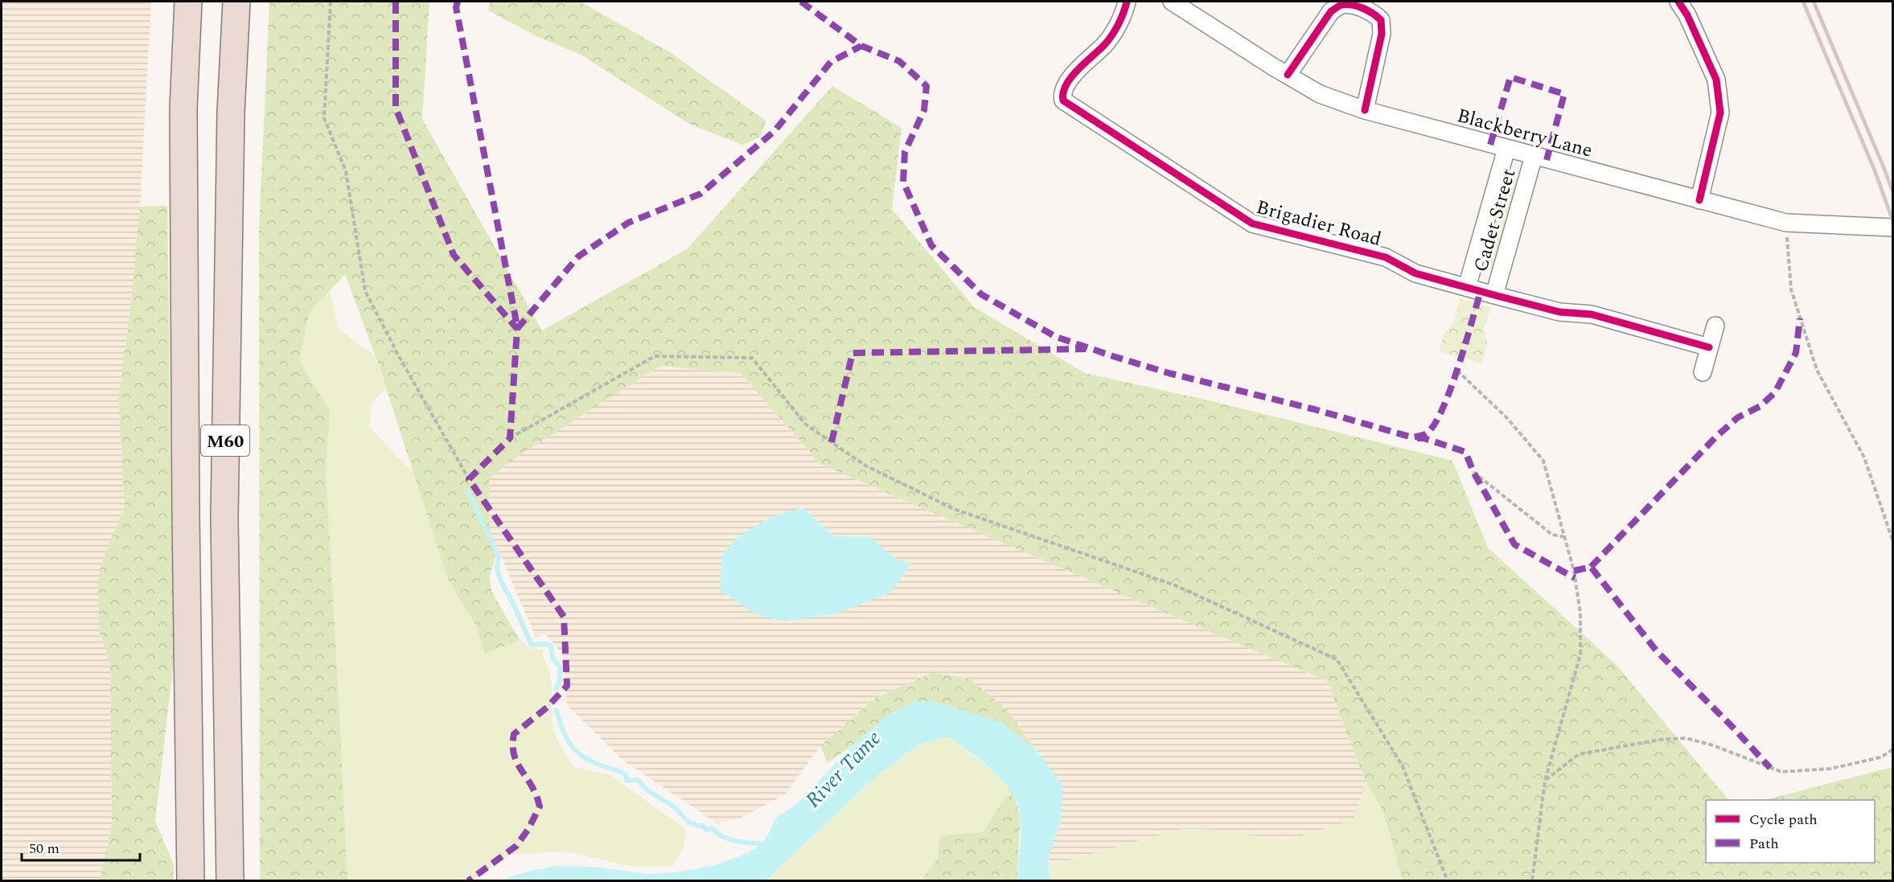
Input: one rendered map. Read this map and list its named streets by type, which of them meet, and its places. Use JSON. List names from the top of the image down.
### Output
{
  "streets": {
    "highway": ["M60"],
    "street": ["Blackberry Lane", "Cadet Street", "Brigadier Road"]
  },
  "crossings": [
    ["Blackberry Lane", "Cadet Street"],
    ["Cadet Street", "Brigadier Road"]
  ],
  "water": ["River Tame"],
  "legend": ["Cycle path", "Path"],
  "scale_bar": "50 m"
}
